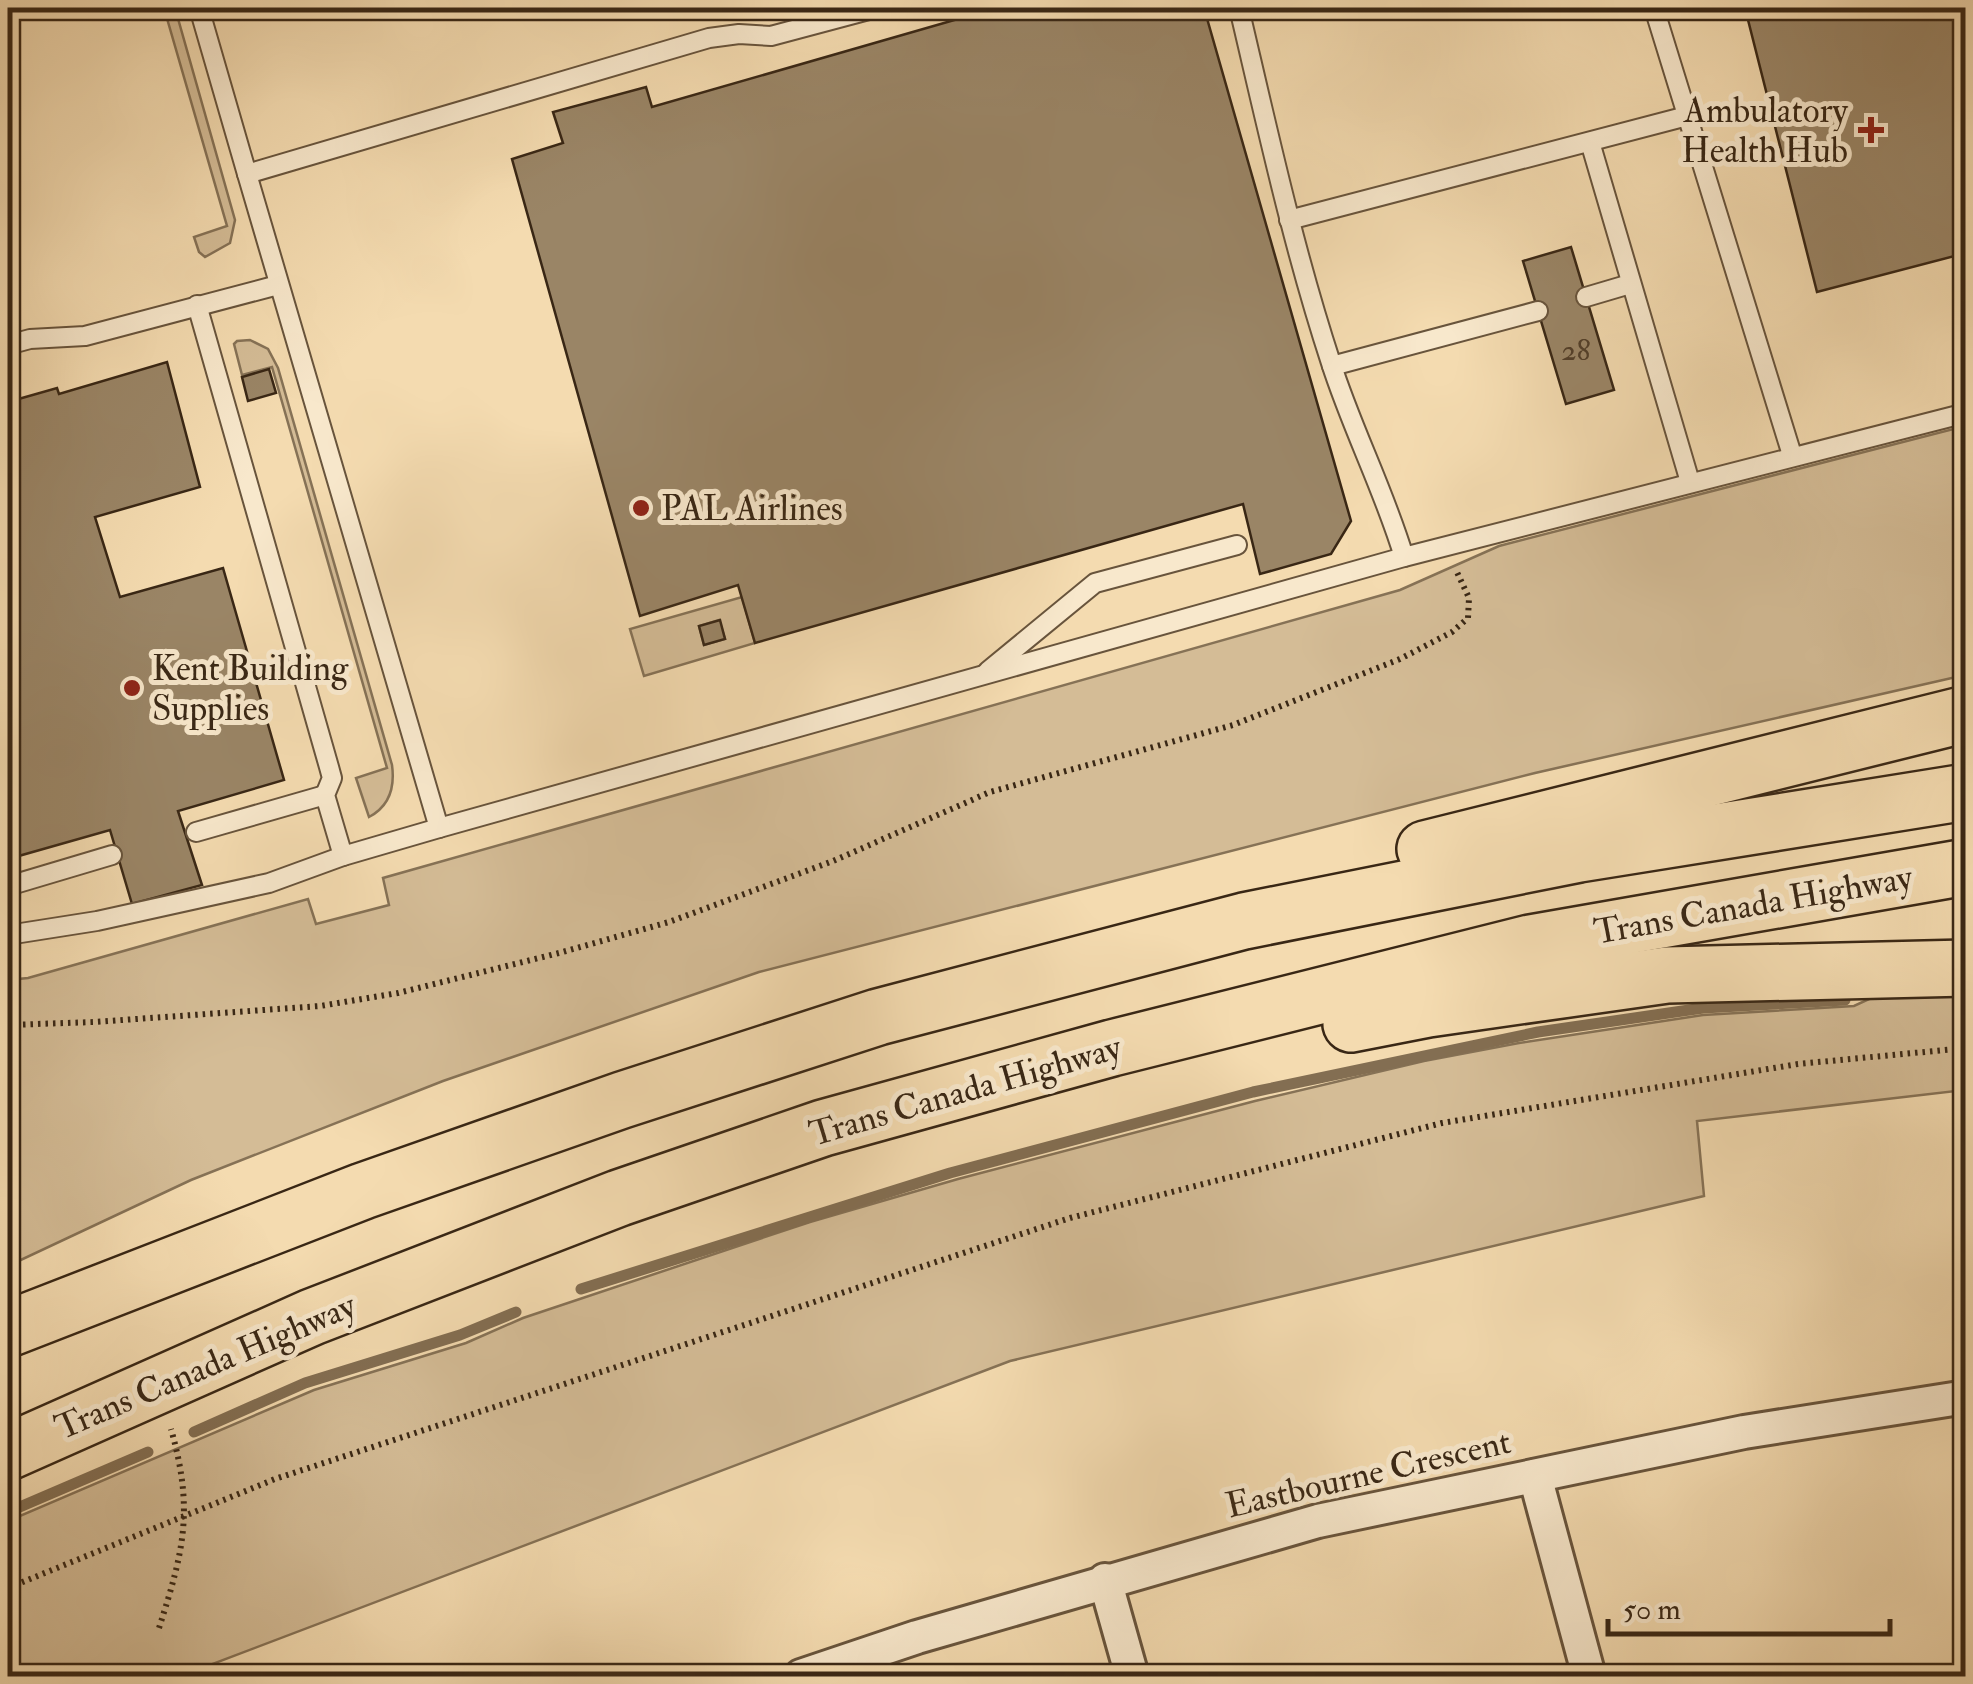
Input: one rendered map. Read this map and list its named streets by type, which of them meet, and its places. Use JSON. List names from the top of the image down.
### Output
{
  "streets": {
    "highway": ["Trans Canada Highway"],
    "street": ["Eastbourne Crescent"]
  },
  "places": {
    "health": ["Ambulatory Health Hub"],
    "other": ["PAL Airlines", "Kent Building Supplies"]
  },
  "house_numbers": ["28"],
  "scale_bar": "50 m"
}
